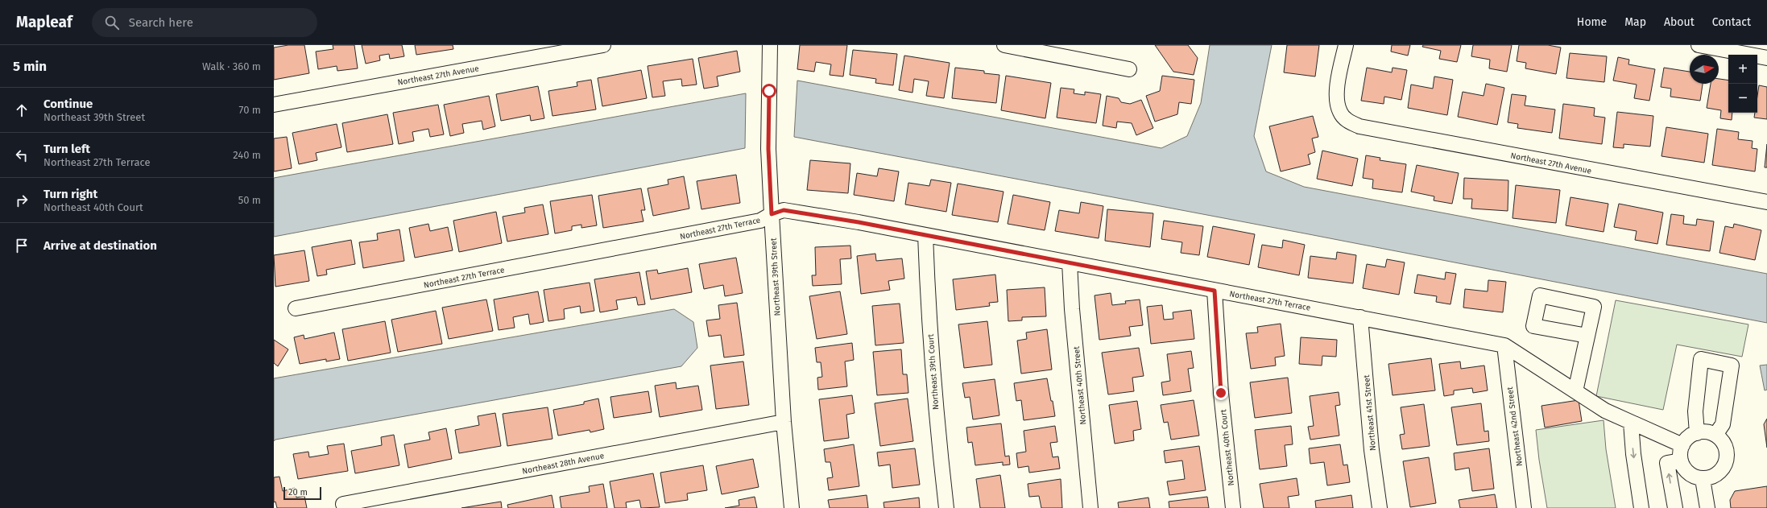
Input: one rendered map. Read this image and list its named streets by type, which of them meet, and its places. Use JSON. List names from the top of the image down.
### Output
{
  "streets": {
    "street": [
      "Northeast 27th Avenue",
      "Northeast 27th Terrace",
      "Northeast 39th Street",
      "Northeast 39th Court",
      "Northeast 40th Street",
      "Northeast 41st Street",
      "Northeast 42nd Street",
      "Northeast 40th Court",
      "Northeast 28th Avenue"
    ]
  },
  "crossings": [
    ["Northeast 27th Terrace", "Northeast 39th Street"],
    ["Northeast 27th Terrace", "Northeast 39th Court"],
    ["Northeast 27th Terrace", "Northeast 40th Street"],
    ["Northeast 27th Terrace", "Northeast 41st Street"],
    ["Northeast 27th Terrace", "Northeast 42nd Street"],
    ["Northeast 27th Terrace", "Northeast 40th Court"],
    ["Northeast 39th Street", "Northeast 28th Avenue"]
  ],
  "scale_bar": "20 m",
  "north": "right",
  "page": {
    "header": "Mapleaf",
    "search": "Search here",
    "nav": [
      "Home",
      "Map",
      "About",
      "Contact"
    ],
    "heading": ["5 min", "Walk · 360 m"],
    "map_buttons": ["+", "−"],
    "list": [
      ["Continue", "Northeast 39th Street", "70 m"],
      ["Turn left", "Northeast 27th Terrace", "240 m"],
      ["Turn right", "Northeast 40th Court", "50 m"],
      "Arrive at destination"
    ],
    "scale": "20 m"
  }
}
